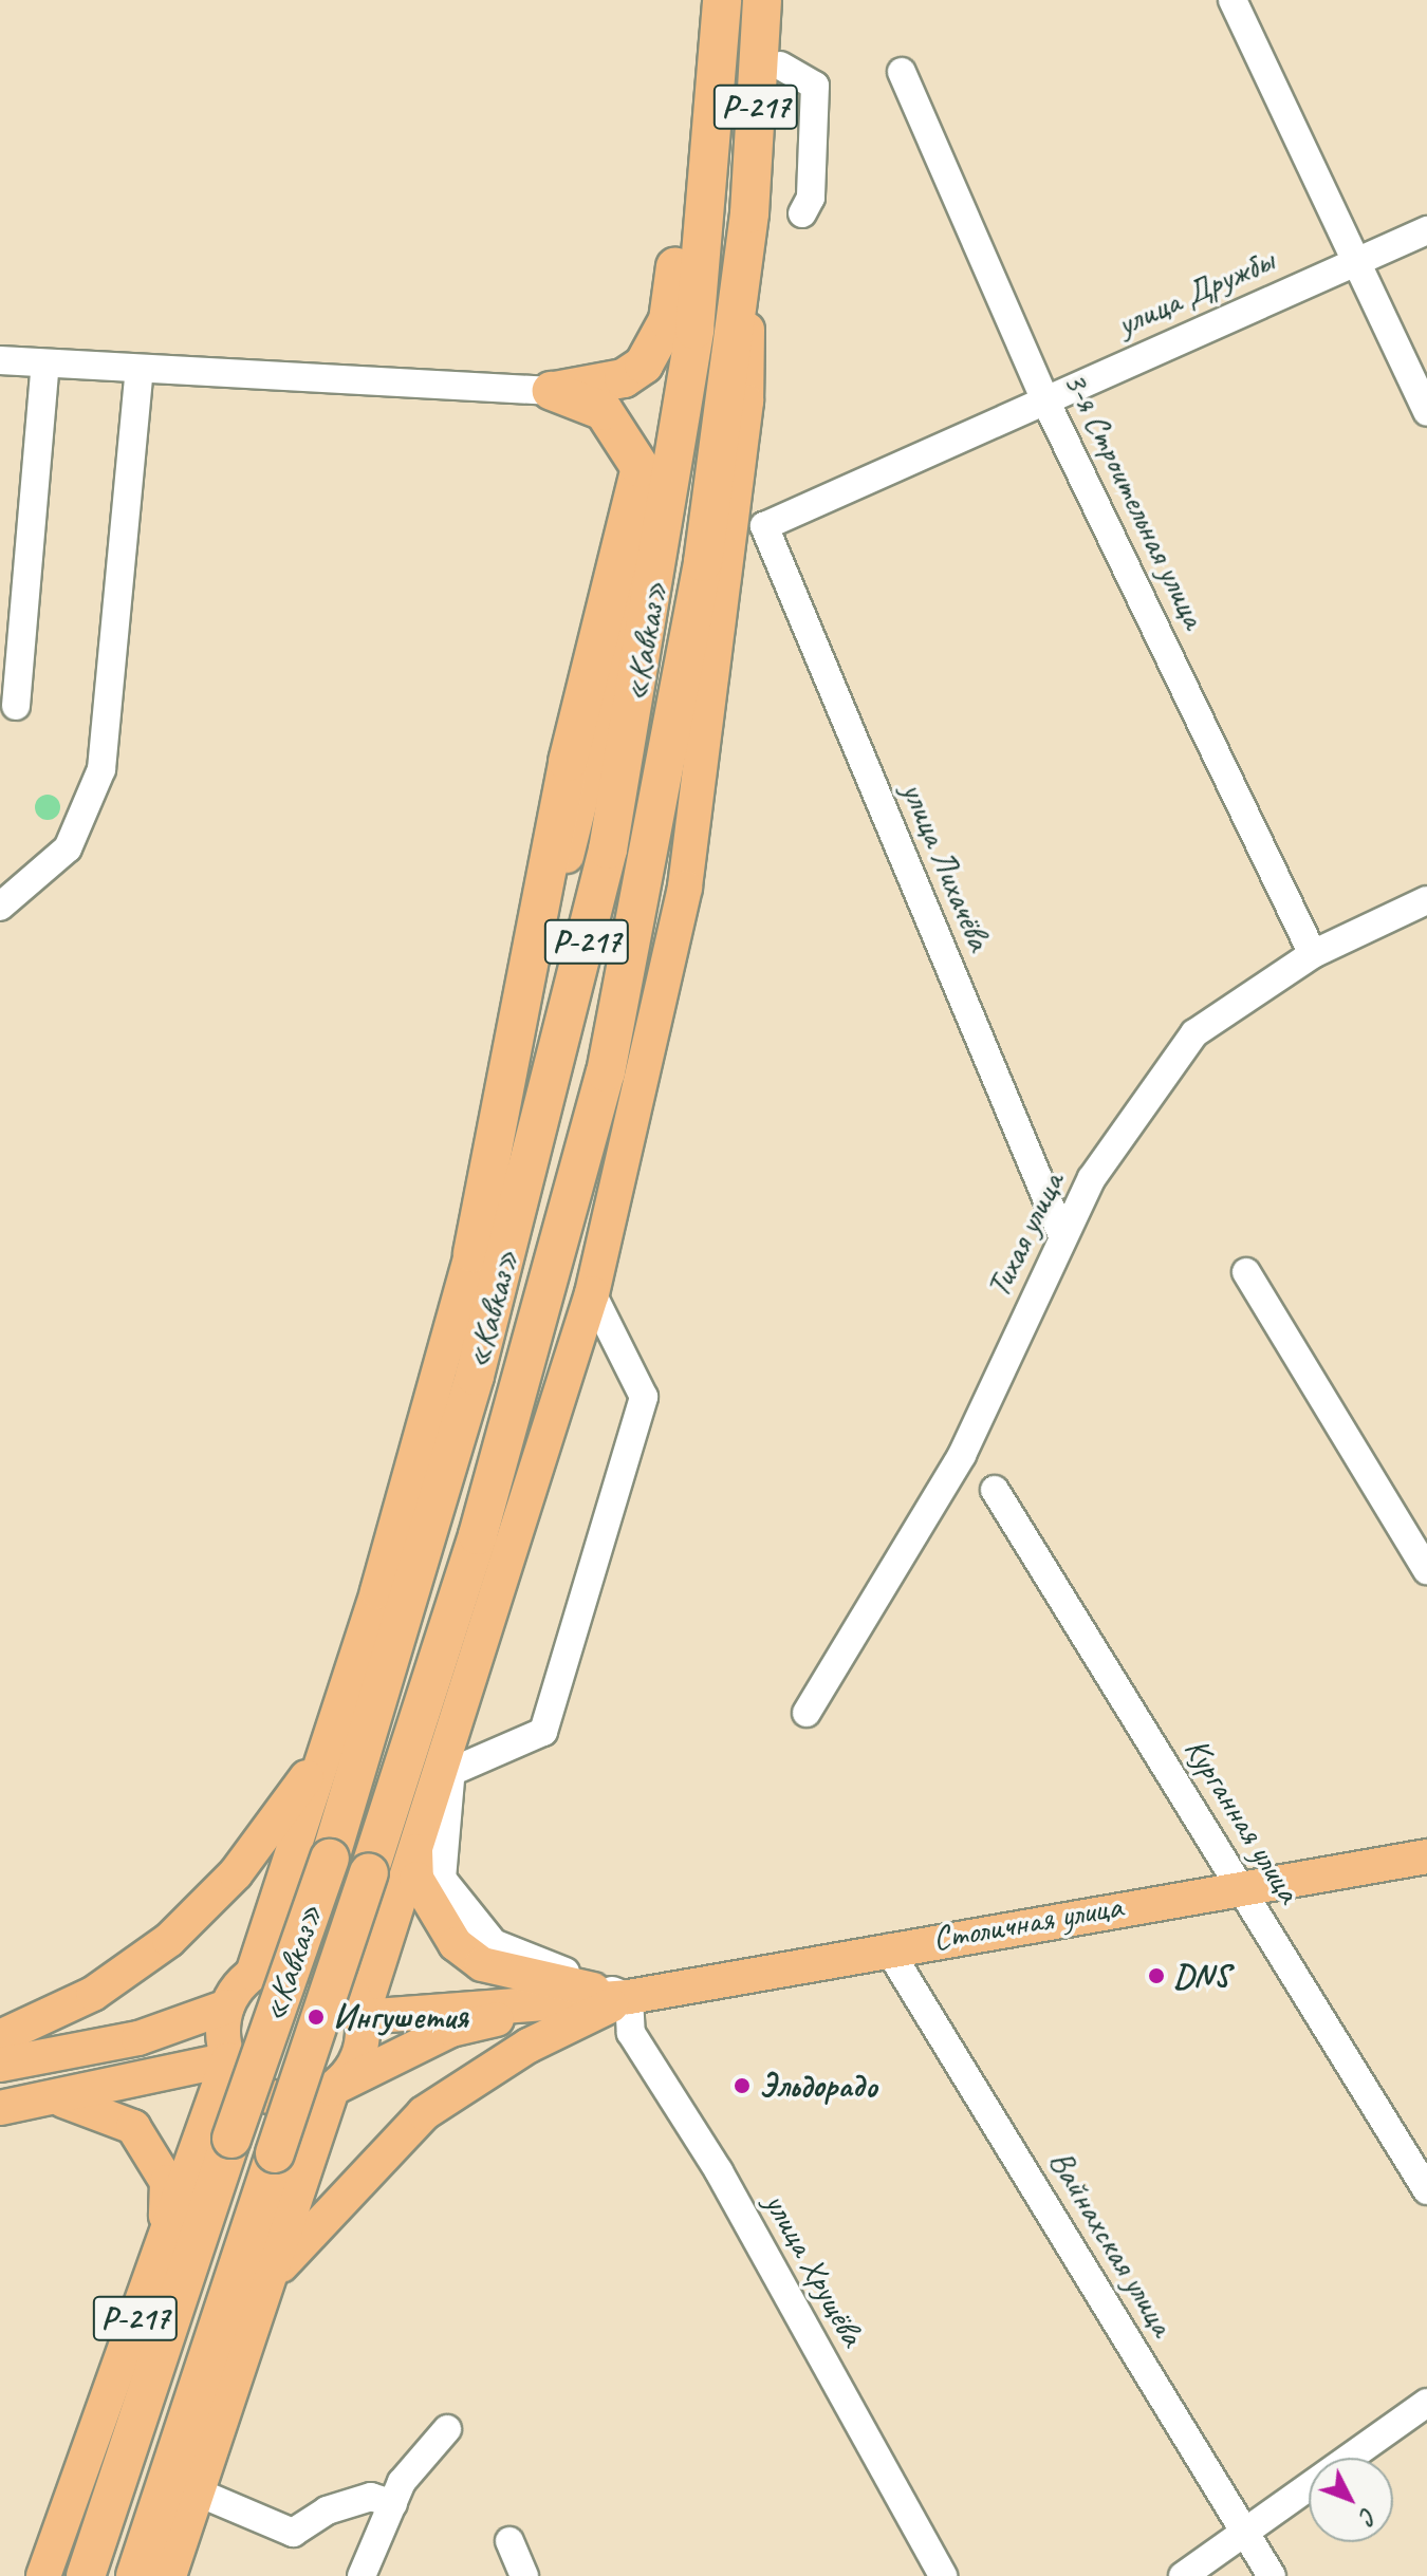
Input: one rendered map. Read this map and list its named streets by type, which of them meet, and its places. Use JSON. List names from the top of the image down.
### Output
{
  "streets": {
    "highway": ["Р-217", "«Кавказ»"],
    "main road": ["Столичная улица"],
    "street": [
      "улица Дружбы",
      "3-я Строительная улица",
      "улица Лихачёва",
      "Тихая улица",
      "Курганная улица",
      "Вайнахская улица",
      "улица Хрущёва"
    ]
  },
  "crossings": [
    ["Р-217", "«Кавказ»"],
    ["Р-217", "Столичная улица"],
    ["Р-217", "улица Хрущёва"],
    ["улица Дружбы", "3-я Строительная улица"],
    ["улица Дружбы", "улица Лихачёва"],
    ["3-я Строительная улица", "Тихая улица"],
    ["улица Лихачёва", "Тихая улица"],
    ["Курганная улица", "Столичная улица"],
    ["Столичная улица", "Вайнахская улица"],
    ["Столичная улица", "улица Хрущёва"]
  ],
  "places": ["DNS", "Ингушетия", "Эльдорадо"],
  "north": "bottom right"
}
